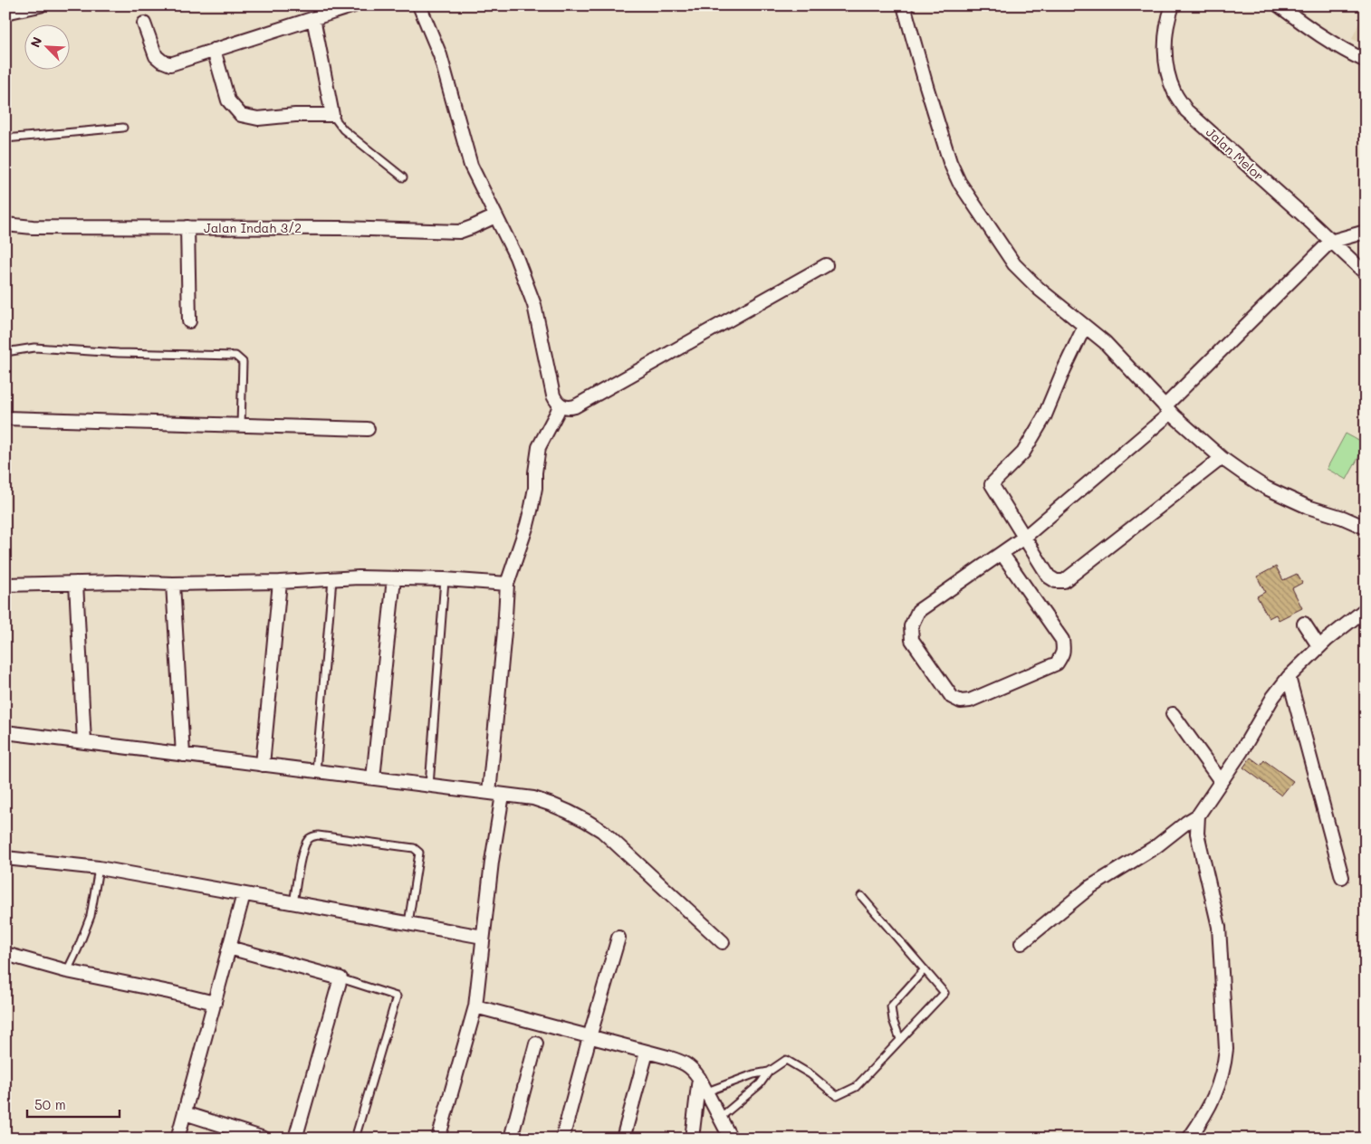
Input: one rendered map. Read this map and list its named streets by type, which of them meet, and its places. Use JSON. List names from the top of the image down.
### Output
{
  "streets": {
    "street": ["Jalan Melor", "Jalan Indah 3/2"]
  },
  "scale_bar": "50 m",
  "north": "top left"
}
